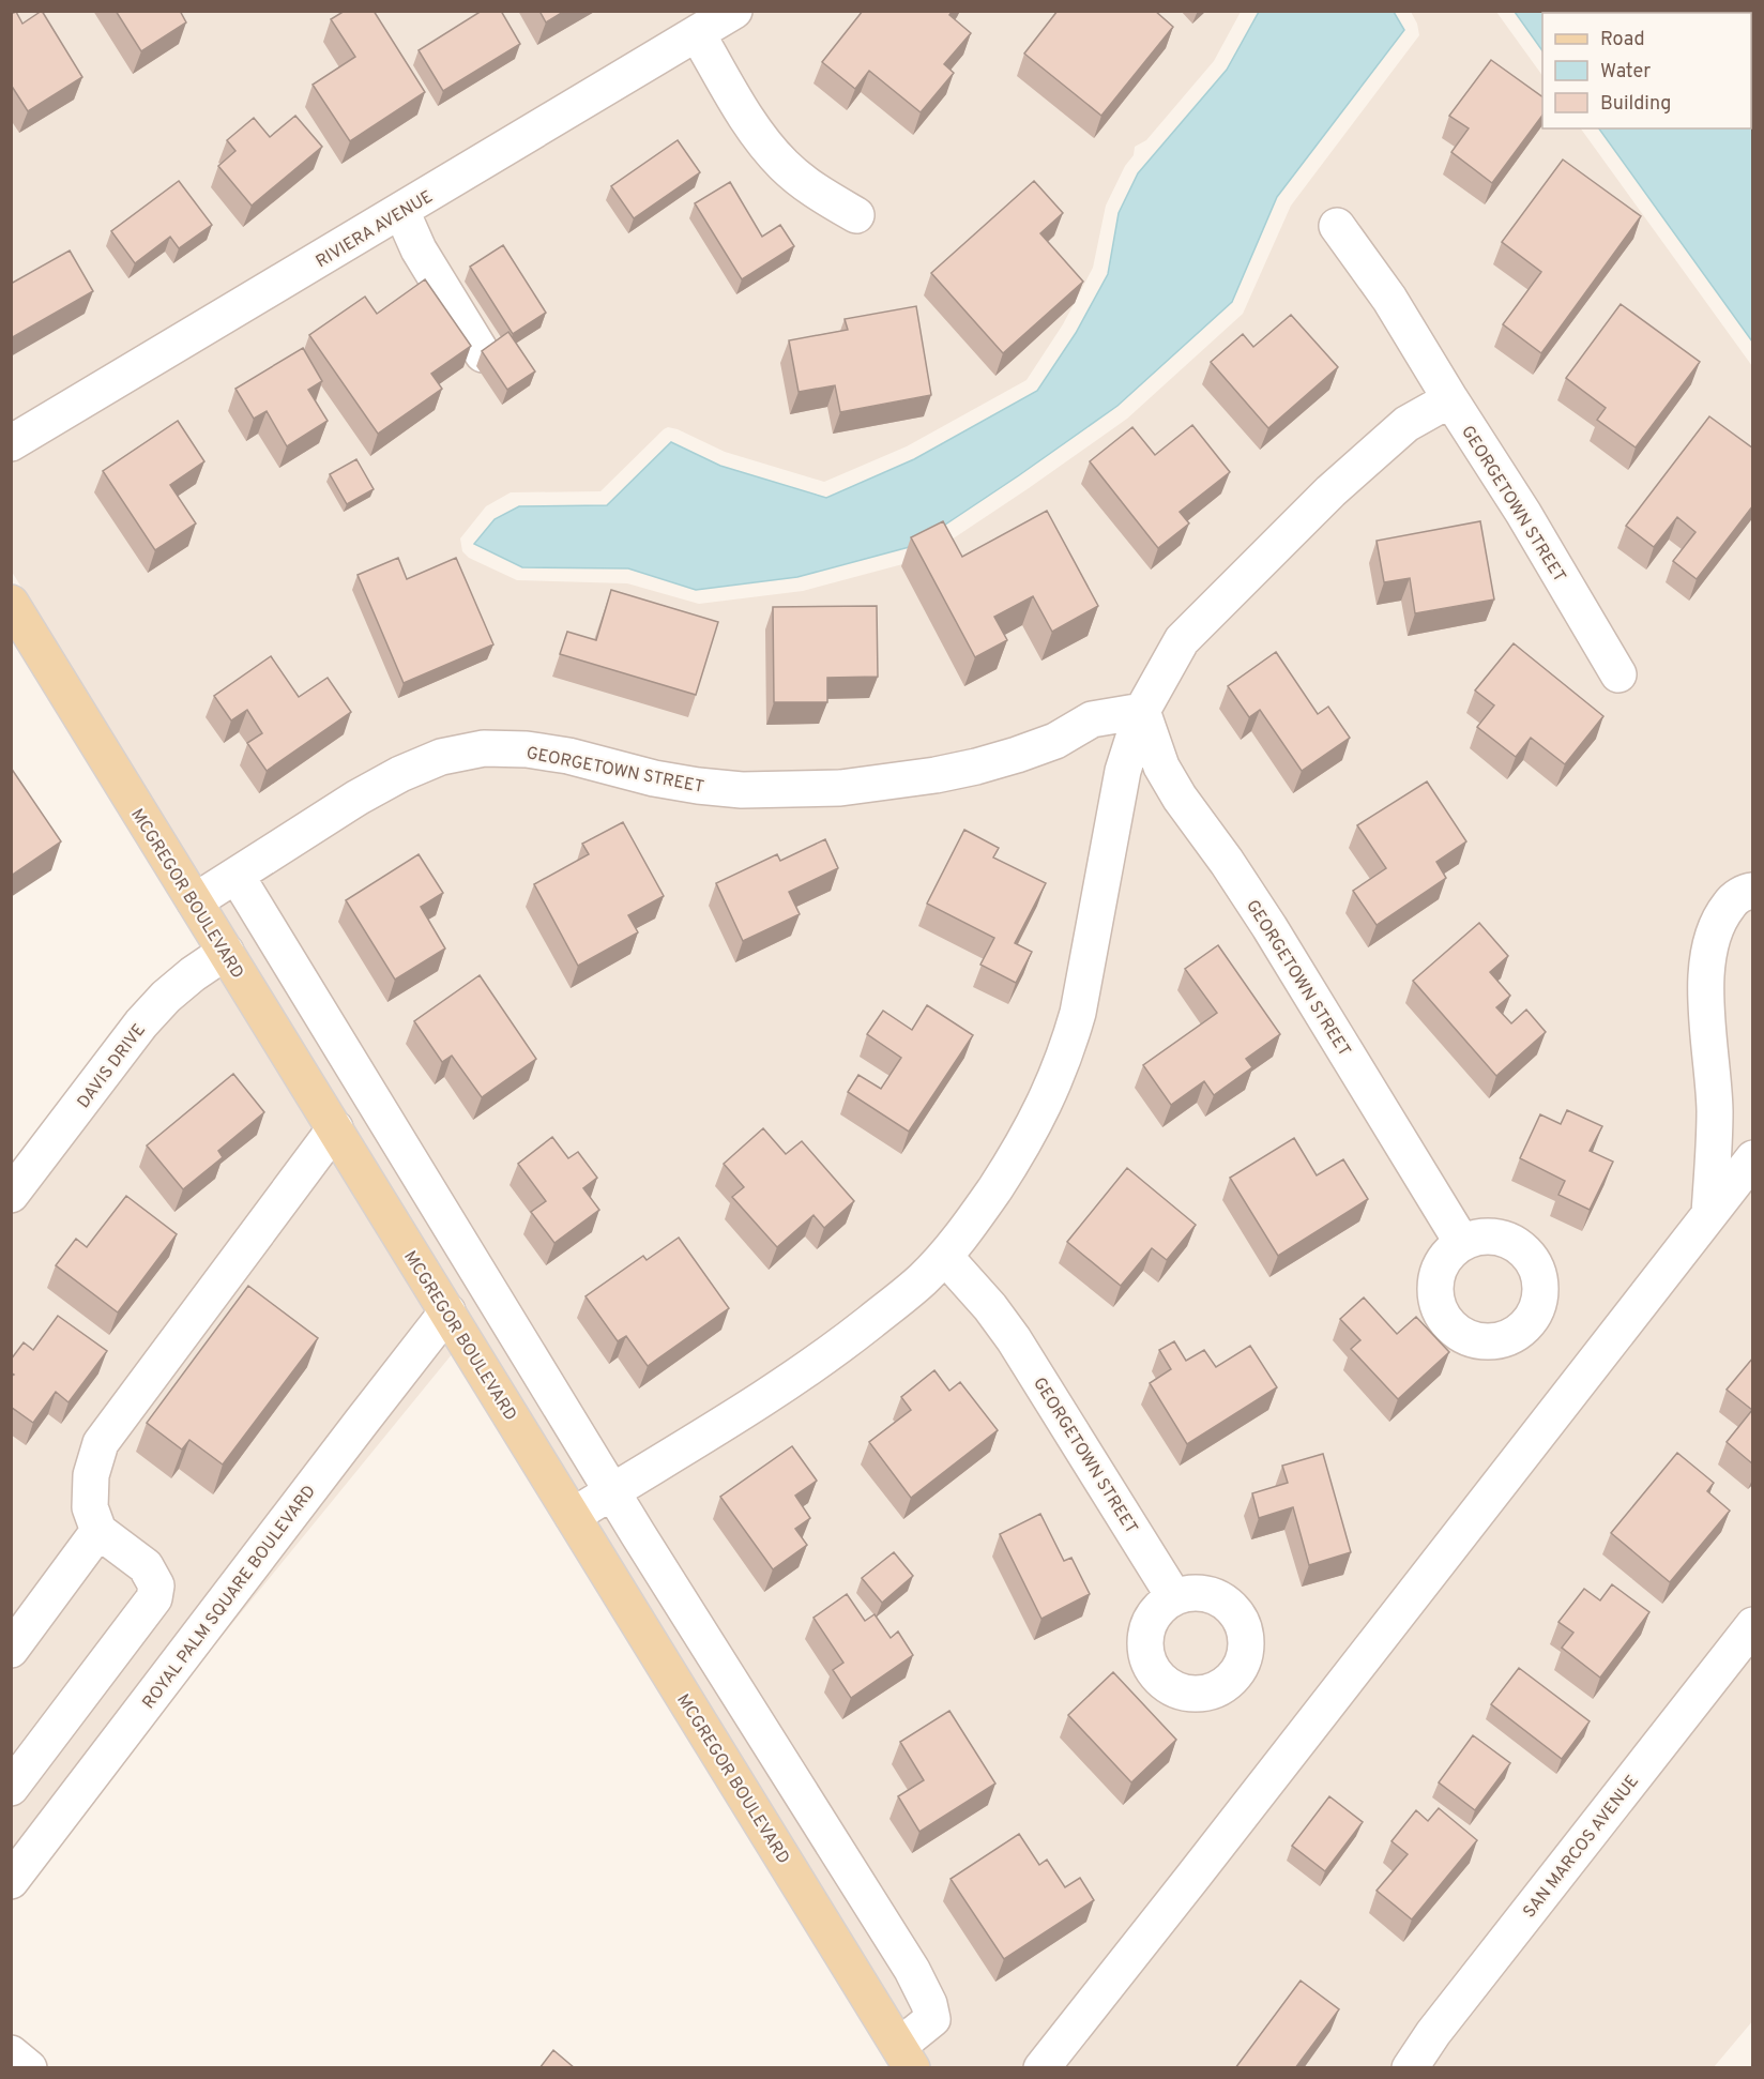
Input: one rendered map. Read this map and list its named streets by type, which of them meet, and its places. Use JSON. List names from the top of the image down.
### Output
{
  "streets": {
    "main road": ["MCGREGOR BOULEVARD"],
    "street": [
      "RIVIERA AVENUE",
      "GEORGETOWN STREET",
      "DAVIS DRIVE",
      "ROYAL PALM SQUARE BOULEVARD",
      "SAN MARCOS AVENUE"
    ]
  },
  "crossings": [
    ["GEORGETOWN STREET", "MCGREGOR BOULEVARD"],
    ["MCGREGOR BOULEVARD", "DAVIS DRIVE"],
    ["MCGREGOR BOULEVARD", "ROYAL PALM SQUARE BOULEVARD"]
  ],
  "legend": ["Road", "Water", "Building"]
}
